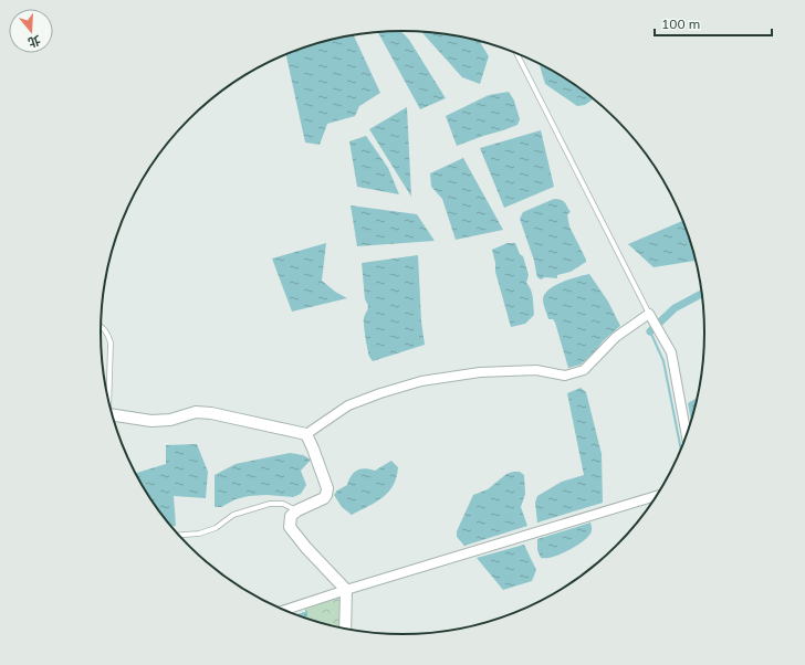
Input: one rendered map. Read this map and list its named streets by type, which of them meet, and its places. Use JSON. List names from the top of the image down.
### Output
{
  "scale_bar": "100 m",
  "north": "bottom"
}
